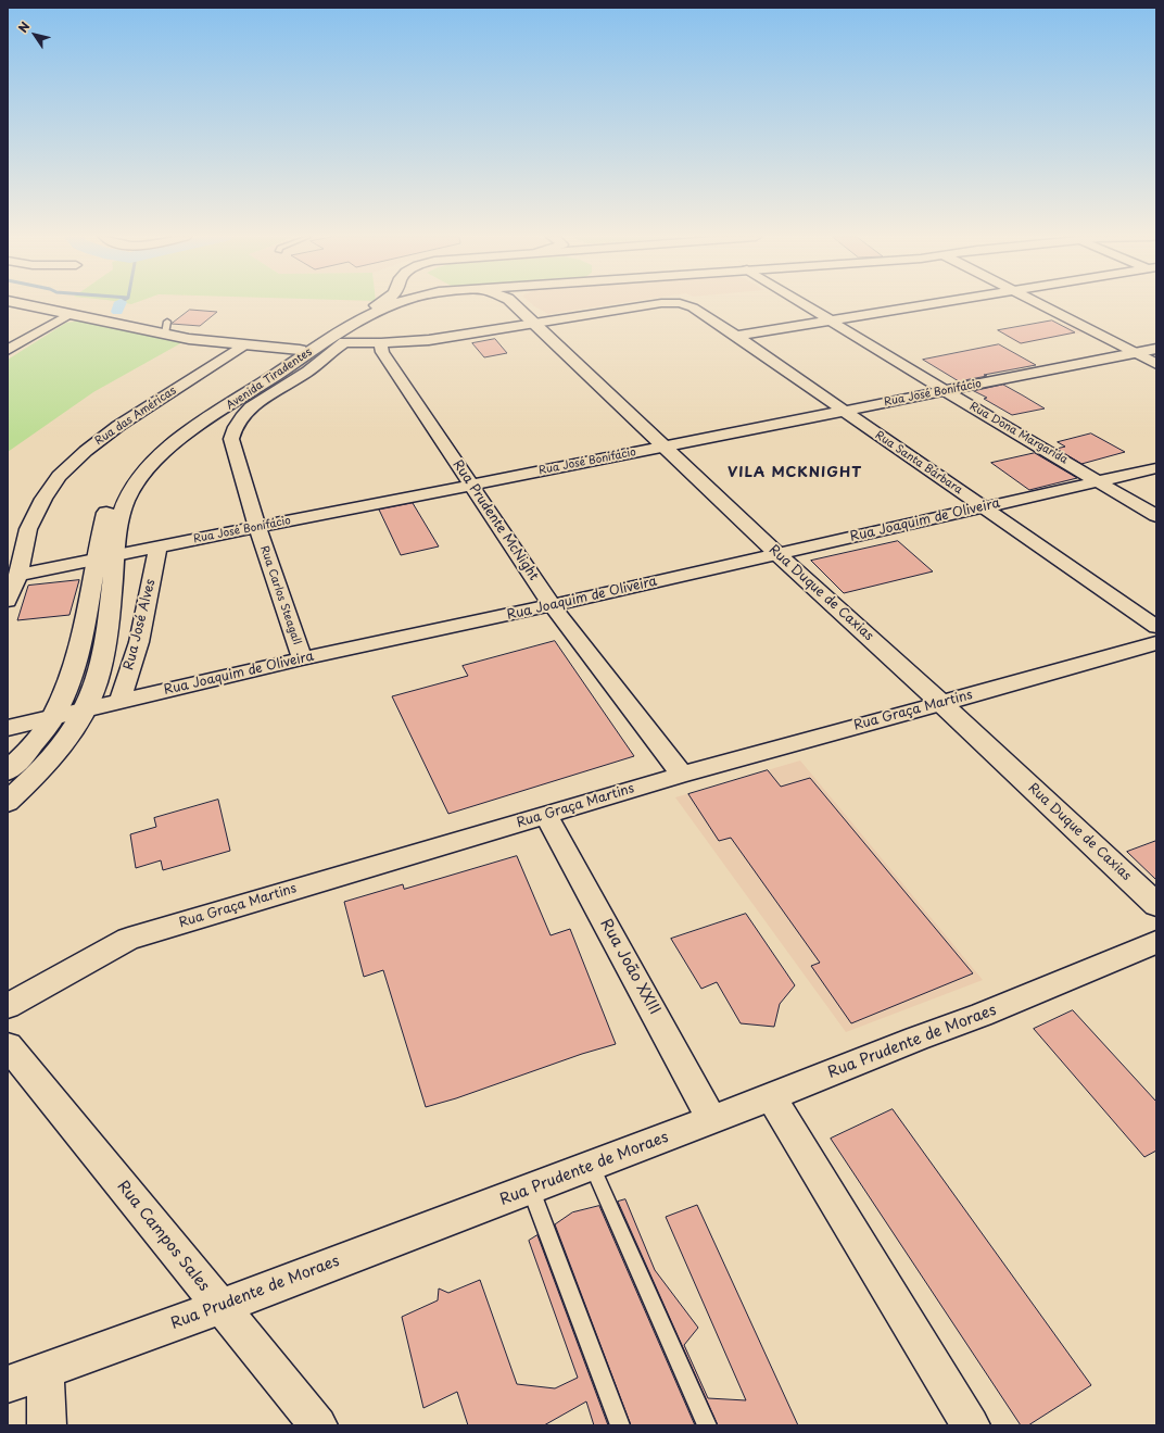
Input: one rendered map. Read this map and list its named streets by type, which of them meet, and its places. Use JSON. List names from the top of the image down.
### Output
{
  "streets": {
    "main road": ["Avenida Tiradentes", "Rua Duque de Caxias", "Rua Graça Martins"],
    "street": [
      "Rua José Bonifácio",
      "Rua das Américas",
      "Rua Dona Margarida",
      "Rua Santa Bárbara",
      "Rua Prudente McNight",
      "Rua Joaquim de Oliveira",
      "Rua Carlos Steagall",
      "Rua José Alves",
      "Rua João XXIII",
      "Rua Prudente de Moraes",
      "Rua Campos Sales"
    ]
  },
  "crossings": [
    ["Avenida Tiradentes", "Rua José Bonifácio"],
    ["Avenida Tiradentes", "Rua Joaquim de Oliveira"],
    ["Avenida Tiradentes", "Rua Carlos Steagall"],
    ["Rua José Bonifácio", "Rua das Américas"],
    ["Rua José Bonifácio", "Rua Dona Margarida"],
    ["Rua José Bonifácio", "Rua Santa Bárbara"],
    ["Rua José Bonifácio", "Rua Prudente McNight"],
    ["Rua José Bonifácio", "Rua Duque de Caxias"],
    ["Rua José Bonifácio", "Rua Carlos Steagall"],
    ["Rua José Bonifácio", "Rua José Alves"],
    ["Rua Dona Margarida", "Rua Joaquim de Oliveira"],
    ["Rua Santa Bárbara", "Rua Joaquim de Oliveira"],
    ["Rua Santa Bárbara", "Rua Duque de Caxias"],
    ["Rua Prudente McNight", "Rua Joaquim de Oliveira"],
    ["Rua Prudente McNight", "Rua Graça Martins"],
    ["Rua Joaquim de Oliveira", "Rua Duque de Caxias"],
    ["Rua Joaquim de Oliveira", "Rua Carlos Steagall"],
    ["Rua Joaquim de Oliveira", "Rua José Alves"],
    ["Rua Duque de Caxias", "Rua Graça Martins"],
    ["Rua Graça Martins", "Rua João XXIII"],
    ["Rua João XXIII", "Rua Prudente de Moraes"],
    ["Rua Prudente de Moraes", "Rua Campos Sales"]
  ],
  "districts": ["VILA MCKNIGHT"],
  "north": "top left"
}
